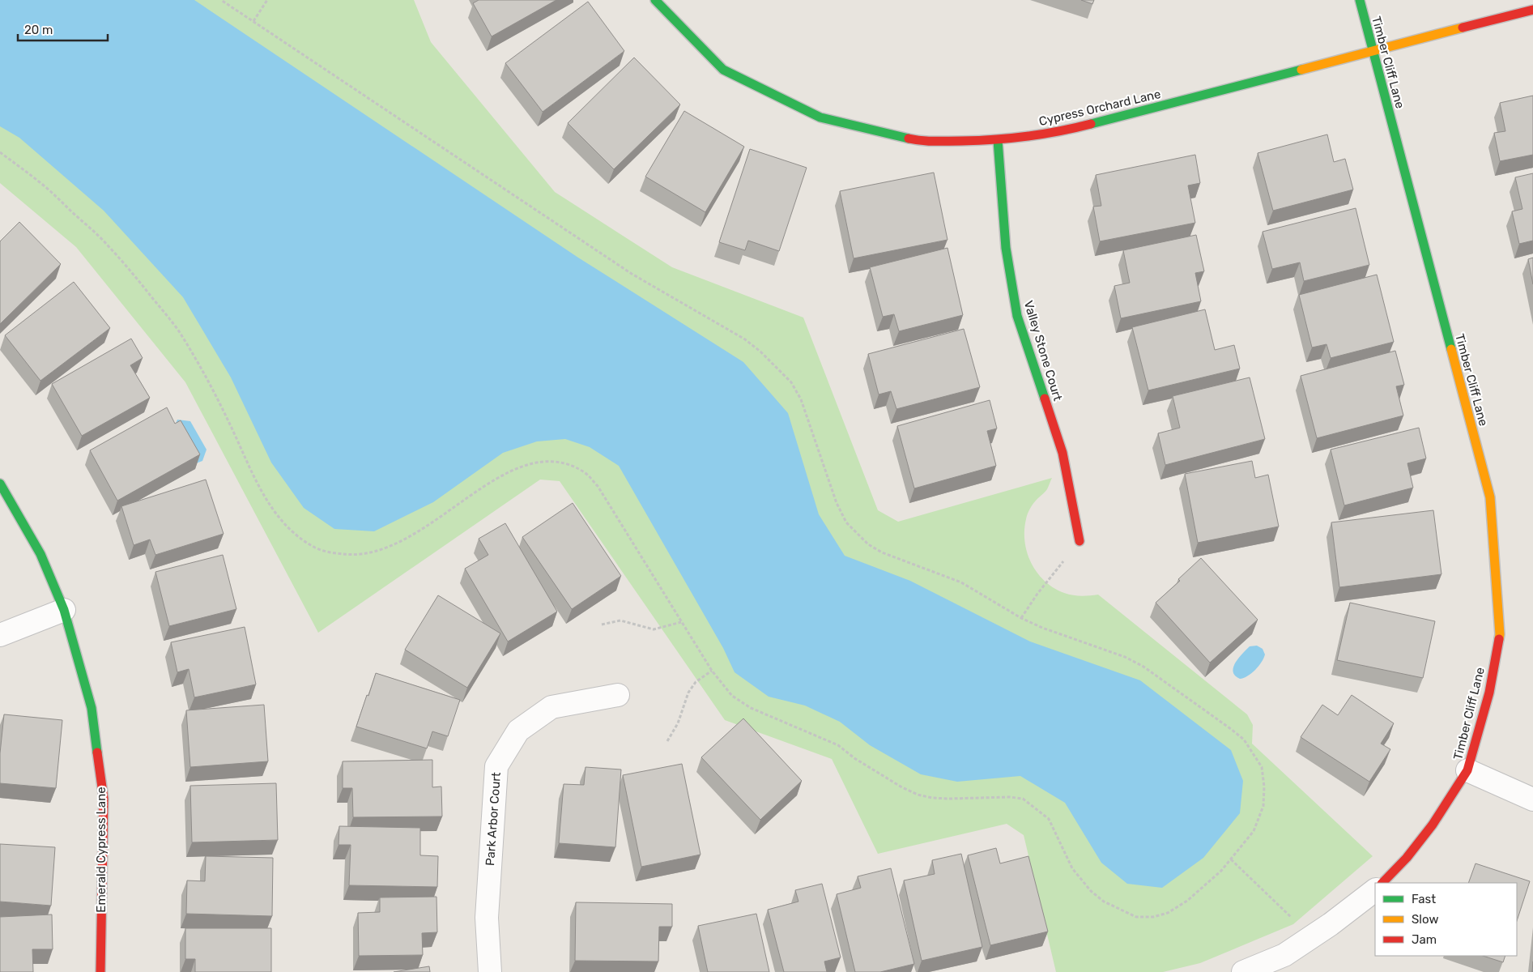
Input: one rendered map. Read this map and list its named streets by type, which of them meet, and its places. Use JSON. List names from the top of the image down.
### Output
{
  "streets": {
    "street": [
      "Timber Cliff Lane",
      "Cypress Orchard Lane",
      "Valley Stone Court",
      "Park Arbor Court",
      "Emerald Cypress Lane"
    ]
  },
  "crossings": [
    ["Timber Cliff Lane", "Cypress Orchard Lane"],
    ["Cypress Orchard Lane", "Valley Stone Court"]
  ],
  "legend": ["Fast", "Slow", "Jam"],
  "scale_bar": "20 m"
}
